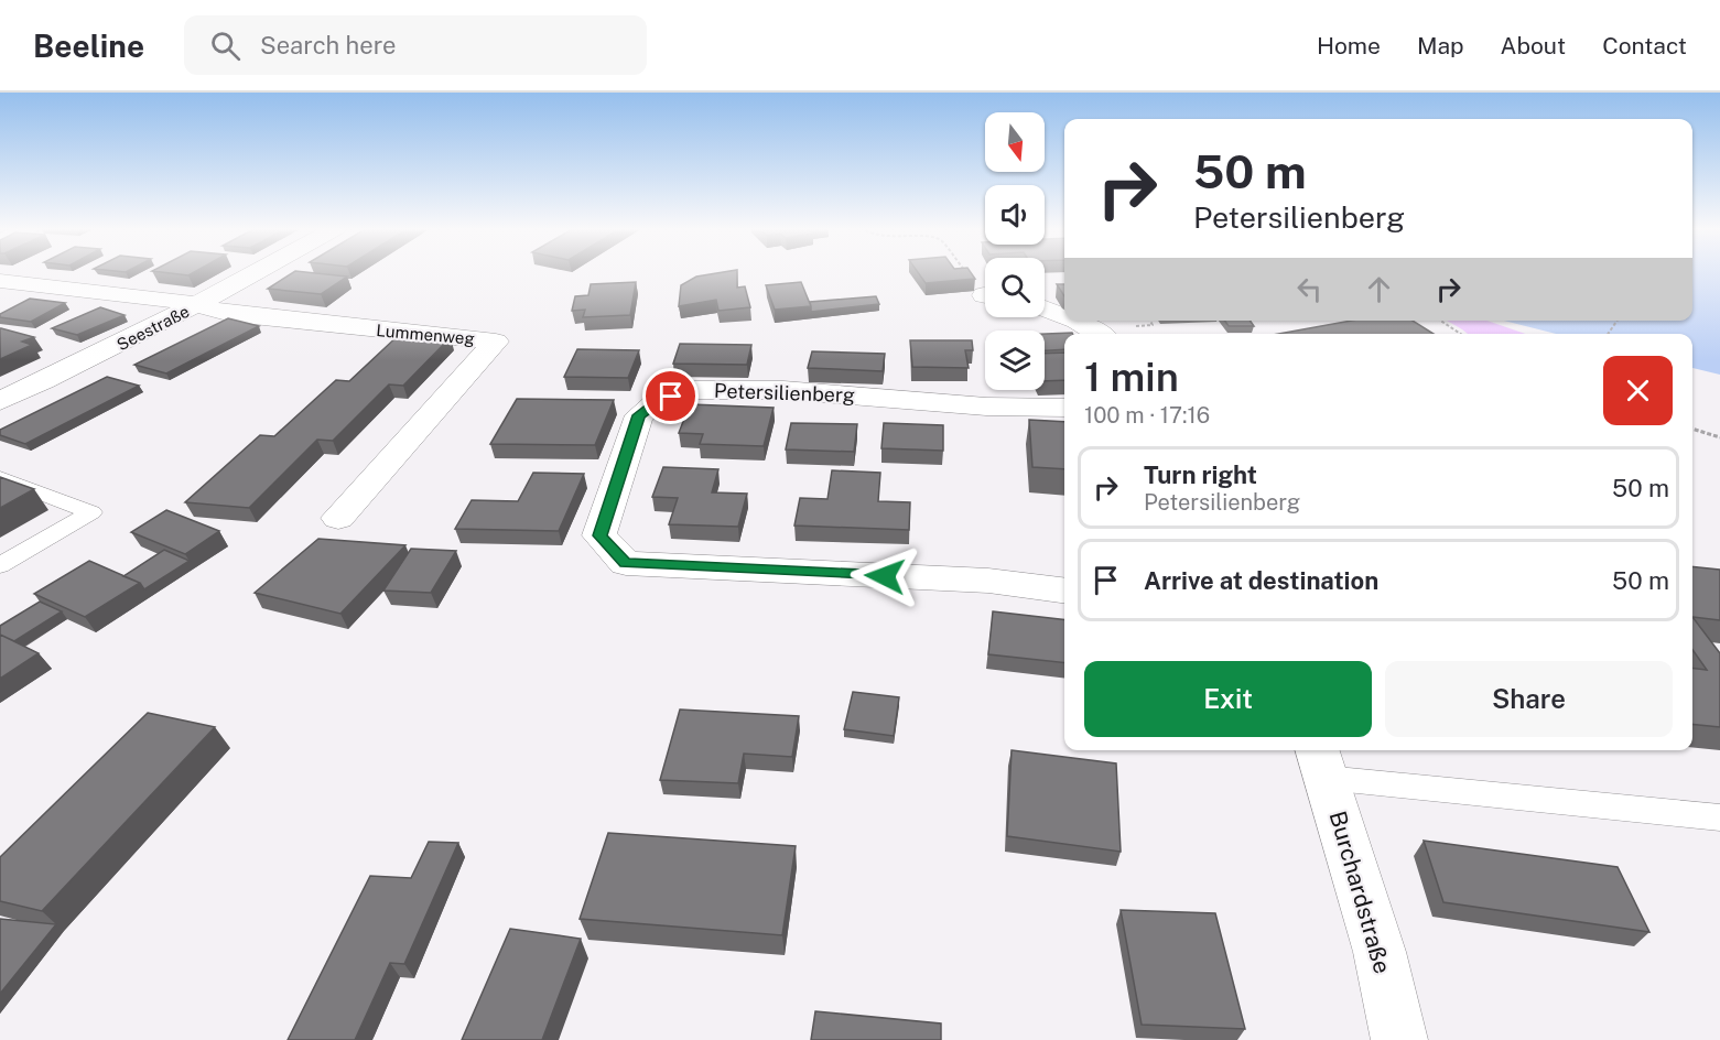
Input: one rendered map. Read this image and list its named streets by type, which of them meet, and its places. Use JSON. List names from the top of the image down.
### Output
{
  "streets": {
    "street": [
      "Seestraße",
      "Lummenweg",
      "Petersilienberg",
      "Burchardstraße"
    ]
  },
  "crossings": [
    ["Seestraße", "Lummenweg"]
  ],
  "north": "bottom",
  "page": {
    "header": "Beeline",
    "search": "Search here",
    "nav": [
      "Home",
      "Map",
      "About",
      "Contact"
    ],
    "turn": ["50 m", "Petersilienberg"],
    "heading": ["1 min", "100 m · 17:16"],
    "list": [
      {
        "name": "Turn right",
        "note": "Petersilienberg",
        "value": "50 m"
      },
      {
        "name": "Arrive at destination",
        "value": "50 m"
      }
    ],
    "buttons": ["Exit", "Share"]
  }
}
